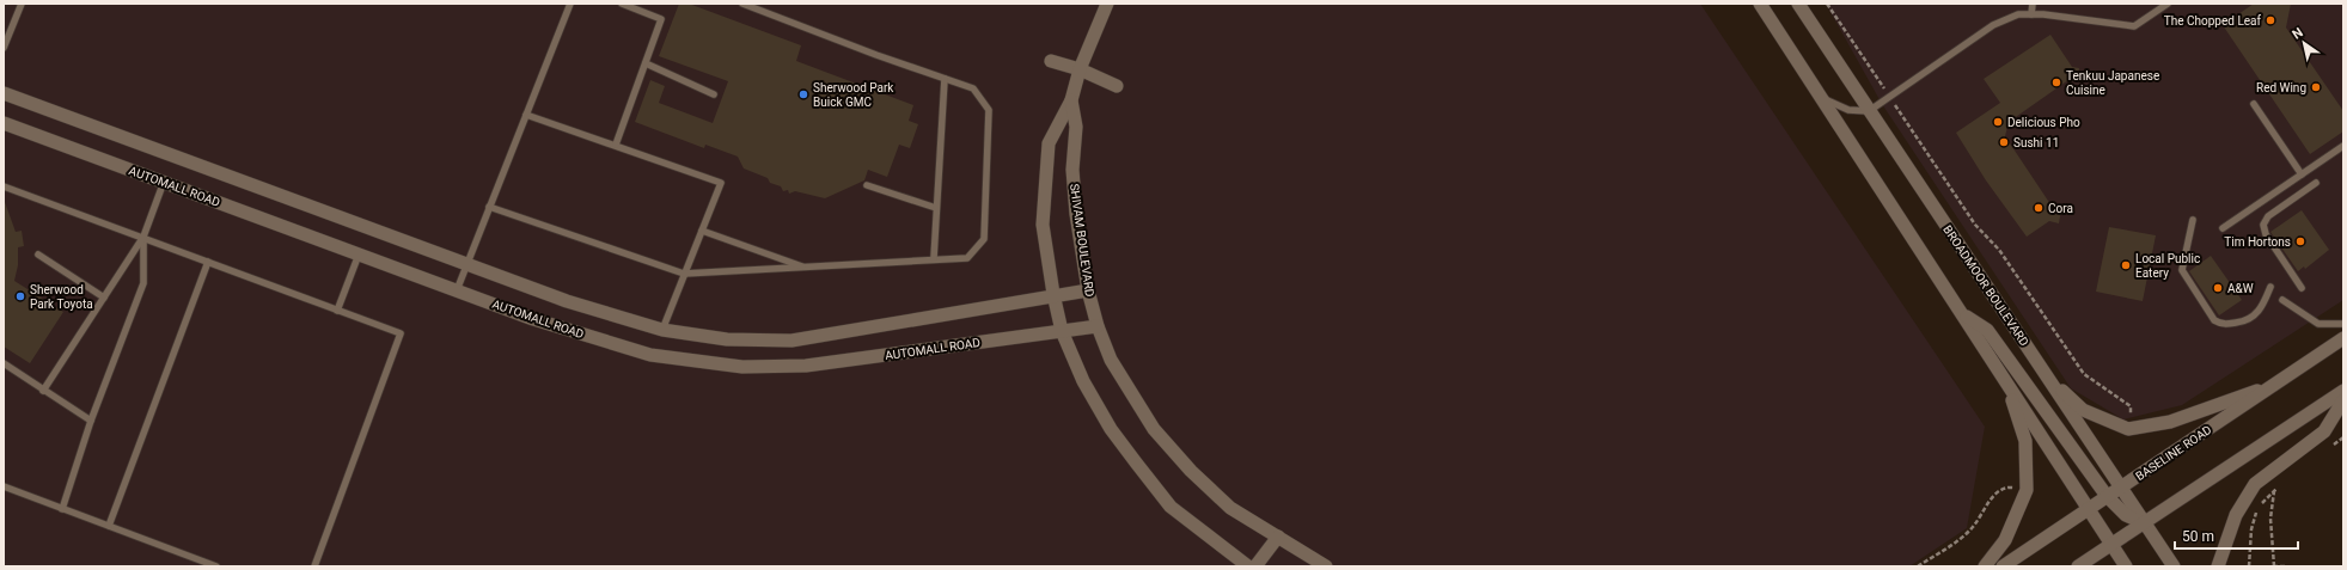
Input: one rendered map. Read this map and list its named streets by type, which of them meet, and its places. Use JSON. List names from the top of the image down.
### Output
{
  "streets": {
    "street": [
      "AUTOMALL ROAD",
      "SHIVAM BOULEVARD",
      "BROADMOOR BOULEVARD",
      "BASELINE ROAD"
    ]
  },
  "crossings": [
    ["AUTOMALL ROAD", "SHIVAM BOULEVARD"],
    ["BROADMOOR BOULEVARD", "BASELINE ROAD"]
  ],
  "places": [
    "The Chopped Leaf",
    "Tenkuu Japanese Cuisine",
    "Red Wing",
    "Sherwood Park Buick GMC",
    "Delicious Pho",
    "Sushi 11",
    "Cora",
    "Tim Hortons",
    "Local Public Eatery",
    "A&W",
    "Sherwood Park Toyota"
  ],
  "scale_bar": "50 m",
  "north": "top left"
}
